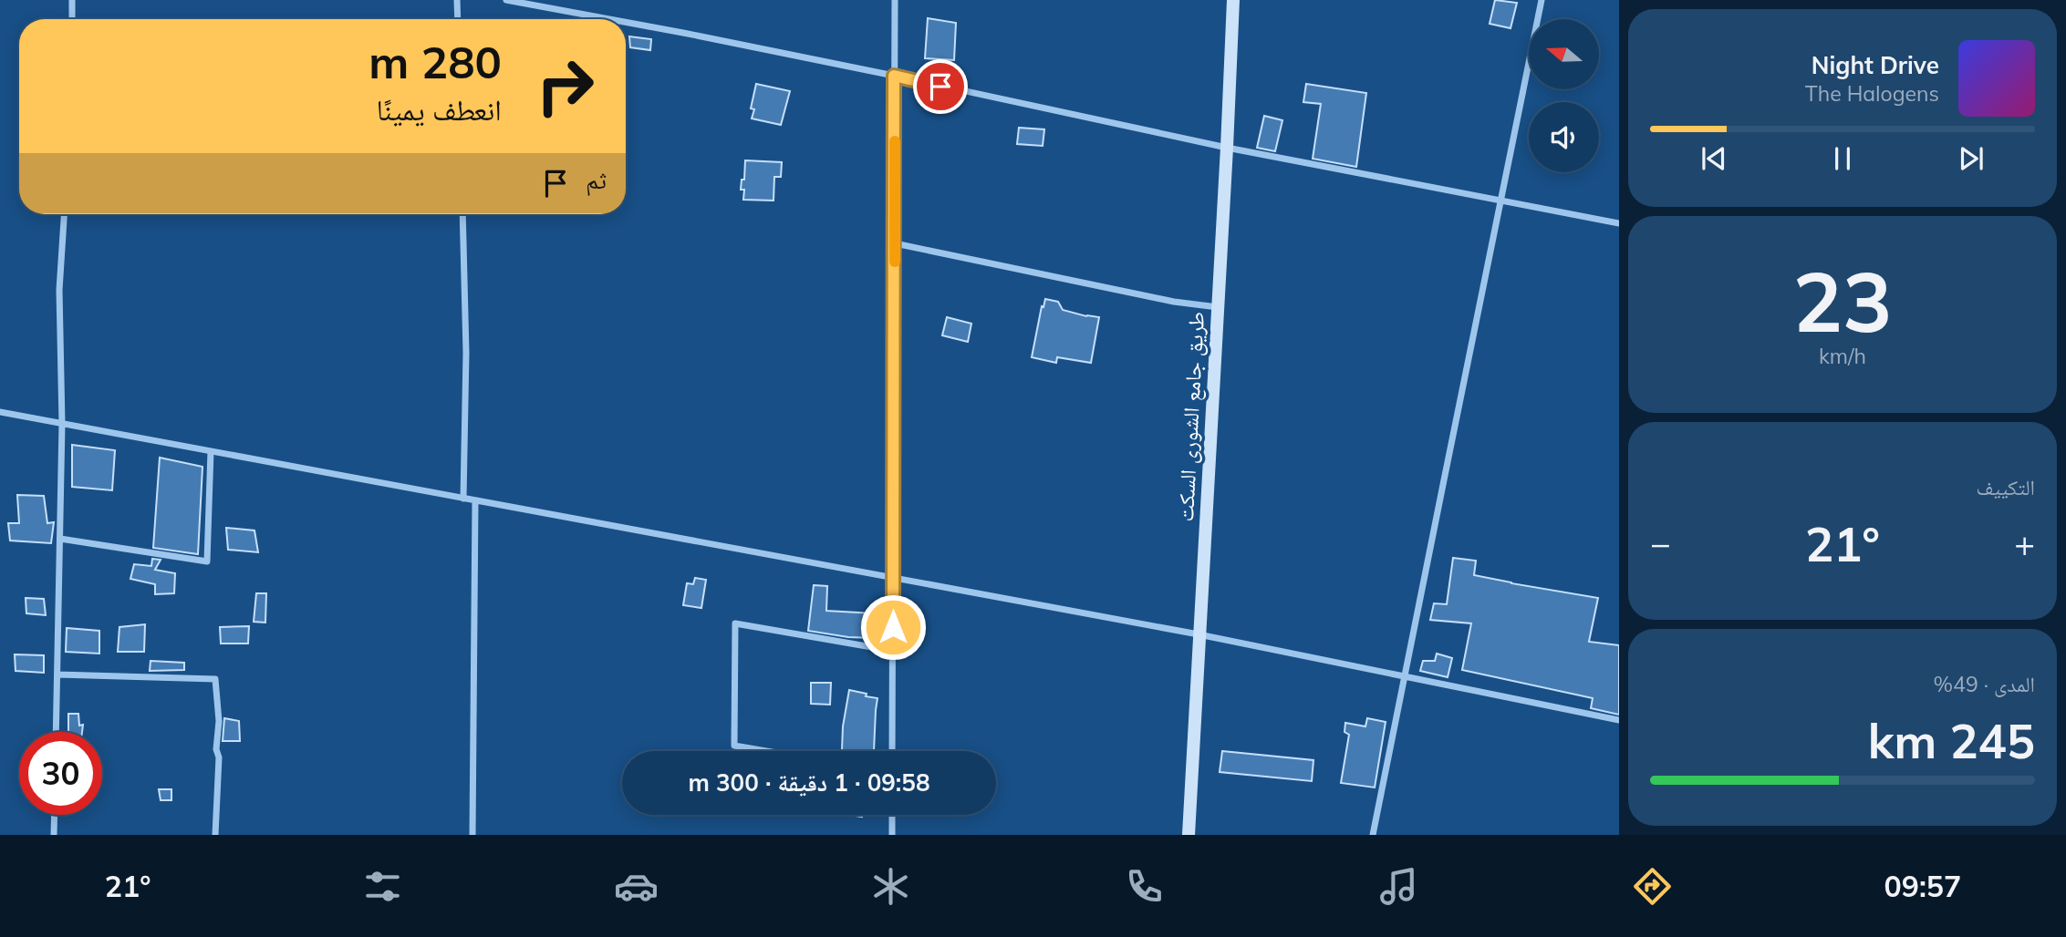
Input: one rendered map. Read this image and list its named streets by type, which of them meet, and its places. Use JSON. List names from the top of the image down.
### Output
{
  "streets": {
    "main road": ["طريق جامع الشورى السكت"]
  },
  "north": "left",
  "page": {
    "turn": ["280 m", "انعطف يمينًا"],
    "song": ["Night Drive", "The Halogens"],
    "then": "ثم",
    "tile": [
      ["23", "km/h"],
      "التكييف",
      ["المدى · 49%", "245 km"]
    ],
    "heat": ["−", "21°", "+"],
    "limit": "30",
    "trip": "09:58 · 1 دقيقة · 300 m",
    "tabs": ["09:57", "21°"]
  }
}
